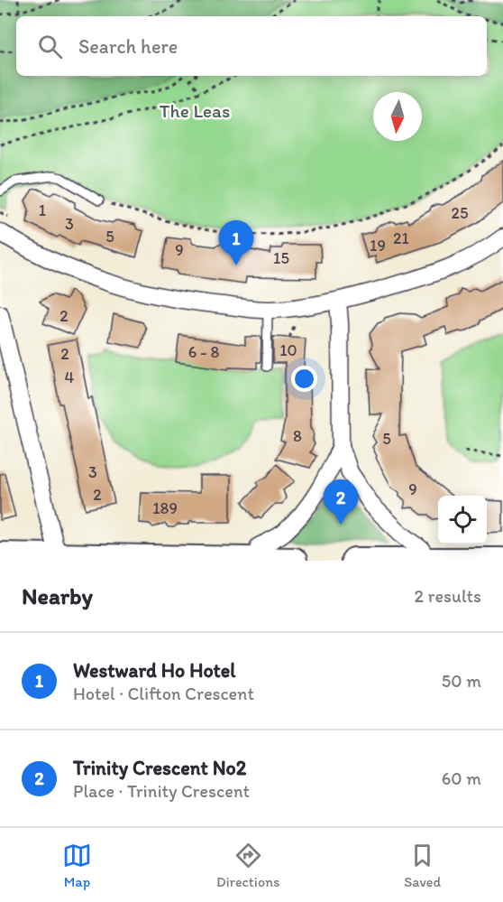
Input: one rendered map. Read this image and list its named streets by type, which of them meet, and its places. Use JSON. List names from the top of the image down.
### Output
{
  "parks": ["The Leas"],
  "house_numbers": [
    "1",
    "25",
    "3",
    "5",
    "21",
    "19",
    "9",
    "15",
    "2",
    "10",
    "6 - 8",
    "2",
    "4",
    "8",
    "5",
    "3",
    "9",
    "2",
    "189"
  ],
  "north": "bottom",
  "page": {
    "search": "Search here",
    "pins": ["1", "2"],
    "heading": ["Nearby", "2 results"],
    "list": [
      {
        "mark": "1",
        "name": "Westward Ho Hotel",
        "note": "Hotel · Clifton Crescent",
        "value": "50 m"
      },
      {
        "mark": "2",
        "name": "Trinity Crescent No2",
        "note": "Place · Trinity Crescent",
        "value": "60 m"
      }
    ],
    "nav": ["Map", "Directions", "Saved"]
  }
}
